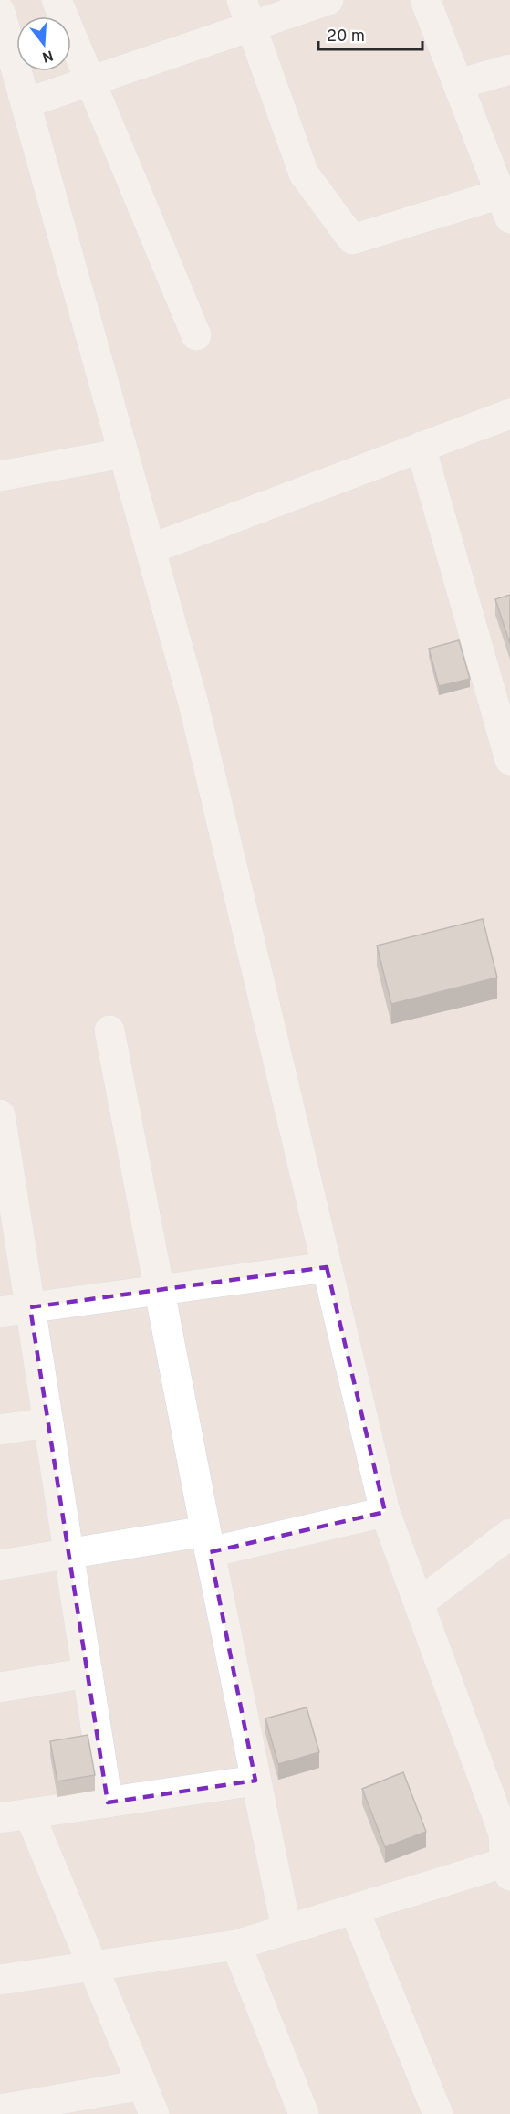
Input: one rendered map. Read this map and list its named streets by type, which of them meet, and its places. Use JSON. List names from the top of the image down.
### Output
{
  "scale_bar": "20 m",
  "north": "bottom"
}
